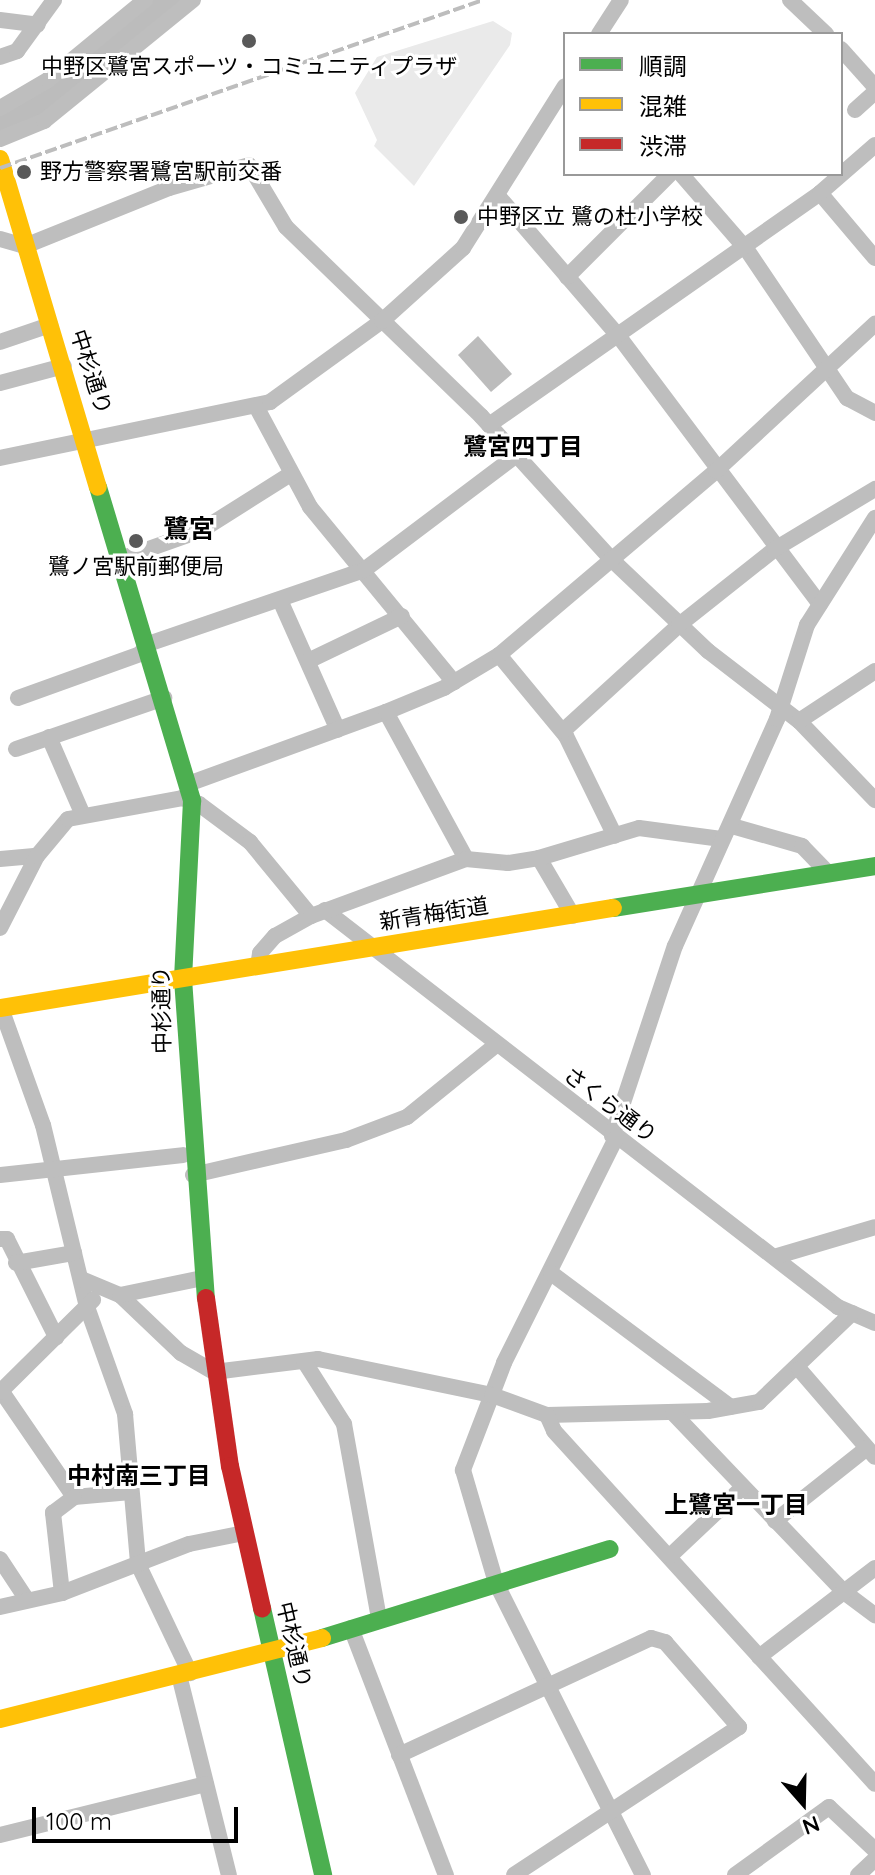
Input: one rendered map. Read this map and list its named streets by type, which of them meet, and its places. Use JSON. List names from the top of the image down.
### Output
{
  "streets": {
    "main road": ["中杉通り", "新青梅街道"],
    "street": ["さくら通り"]
  },
  "crossings": [
    ["中杉通り", "新青梅街道"],
    ["中杉通り", "さくら通り"],
    ["新青梅街道", "さくら通り"]
  ],
  "districts": [
    "鷺宮四丁目",
    "鷺宮",
    "中村南三丁目",
    "上鷺宮一丁目"
  ],
  "places": [
    "中野区鷺宮スポーツ・コミュニティプラザ",
    "野方警察署鷺宮駅前交番",
    "中野区立 鷺の杜小学校",
    "鷺ノ宮駅前郵便局"
  ],
  "legend": ["順調", "混雑", "渋滞"],
  "scale_bar": "100 m",
  "north": "bottom"
}
